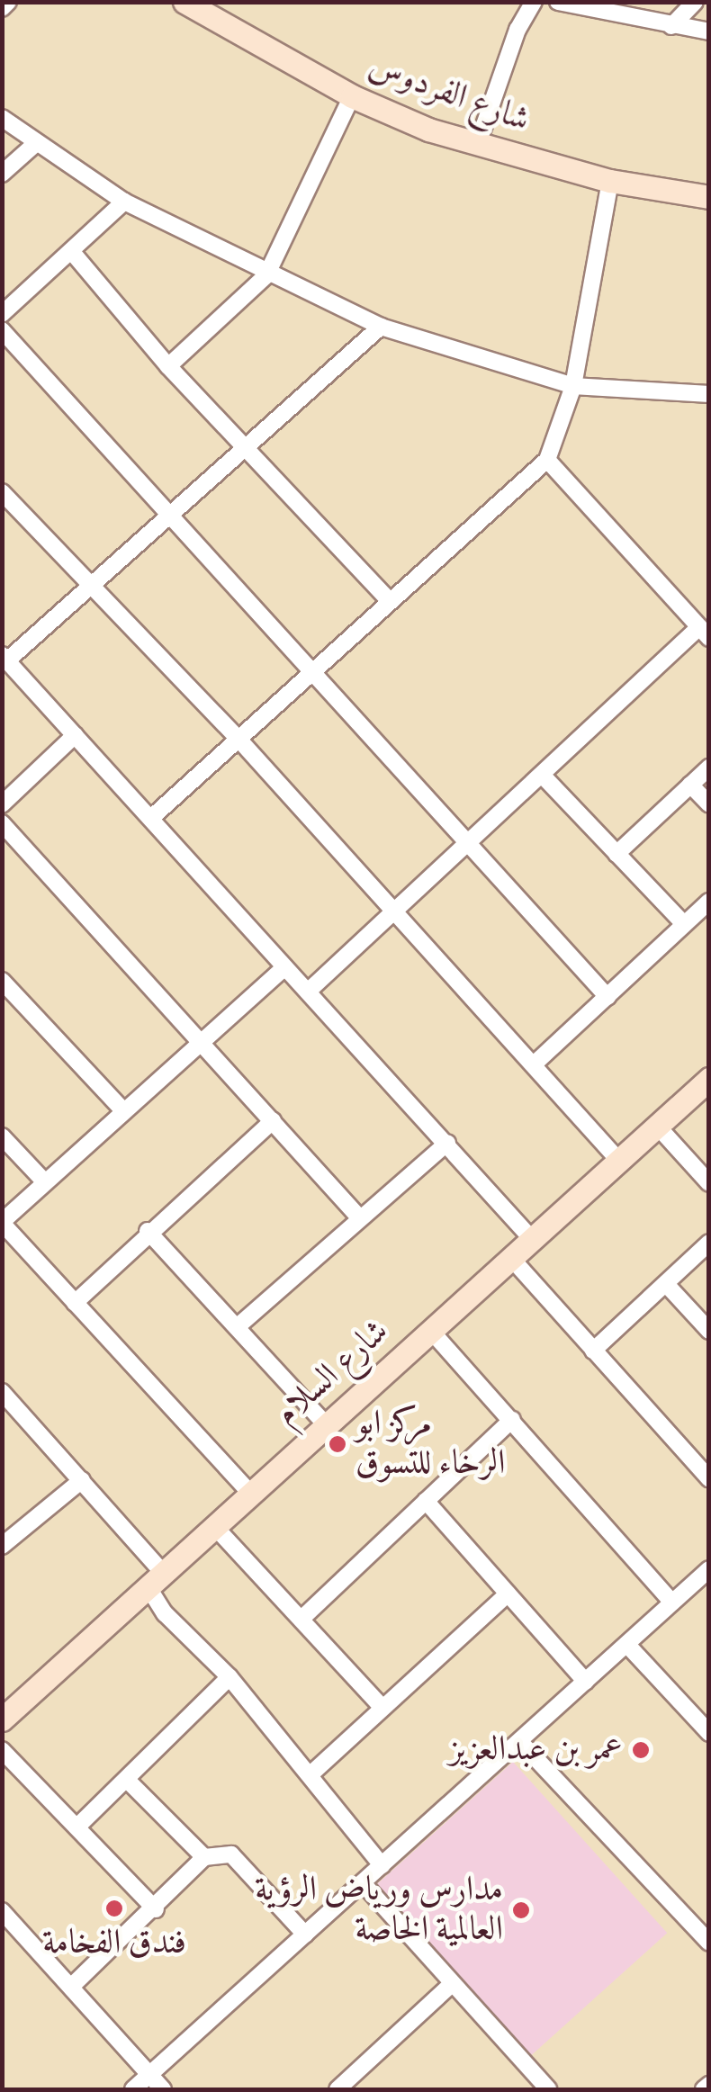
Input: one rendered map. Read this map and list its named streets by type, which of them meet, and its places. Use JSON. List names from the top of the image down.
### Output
{
  "streets": {
    "street": ["شارع الفردوس", "شارع السلام"]
  },
  "places": [
    "مركز ابو الرخاء للتسوق",
    "عمر بن عبدالعزيز",
    "فندق الفخامة",
    "مدارس ورياض الرؤية العالمية الخاصة"
  ]
}
